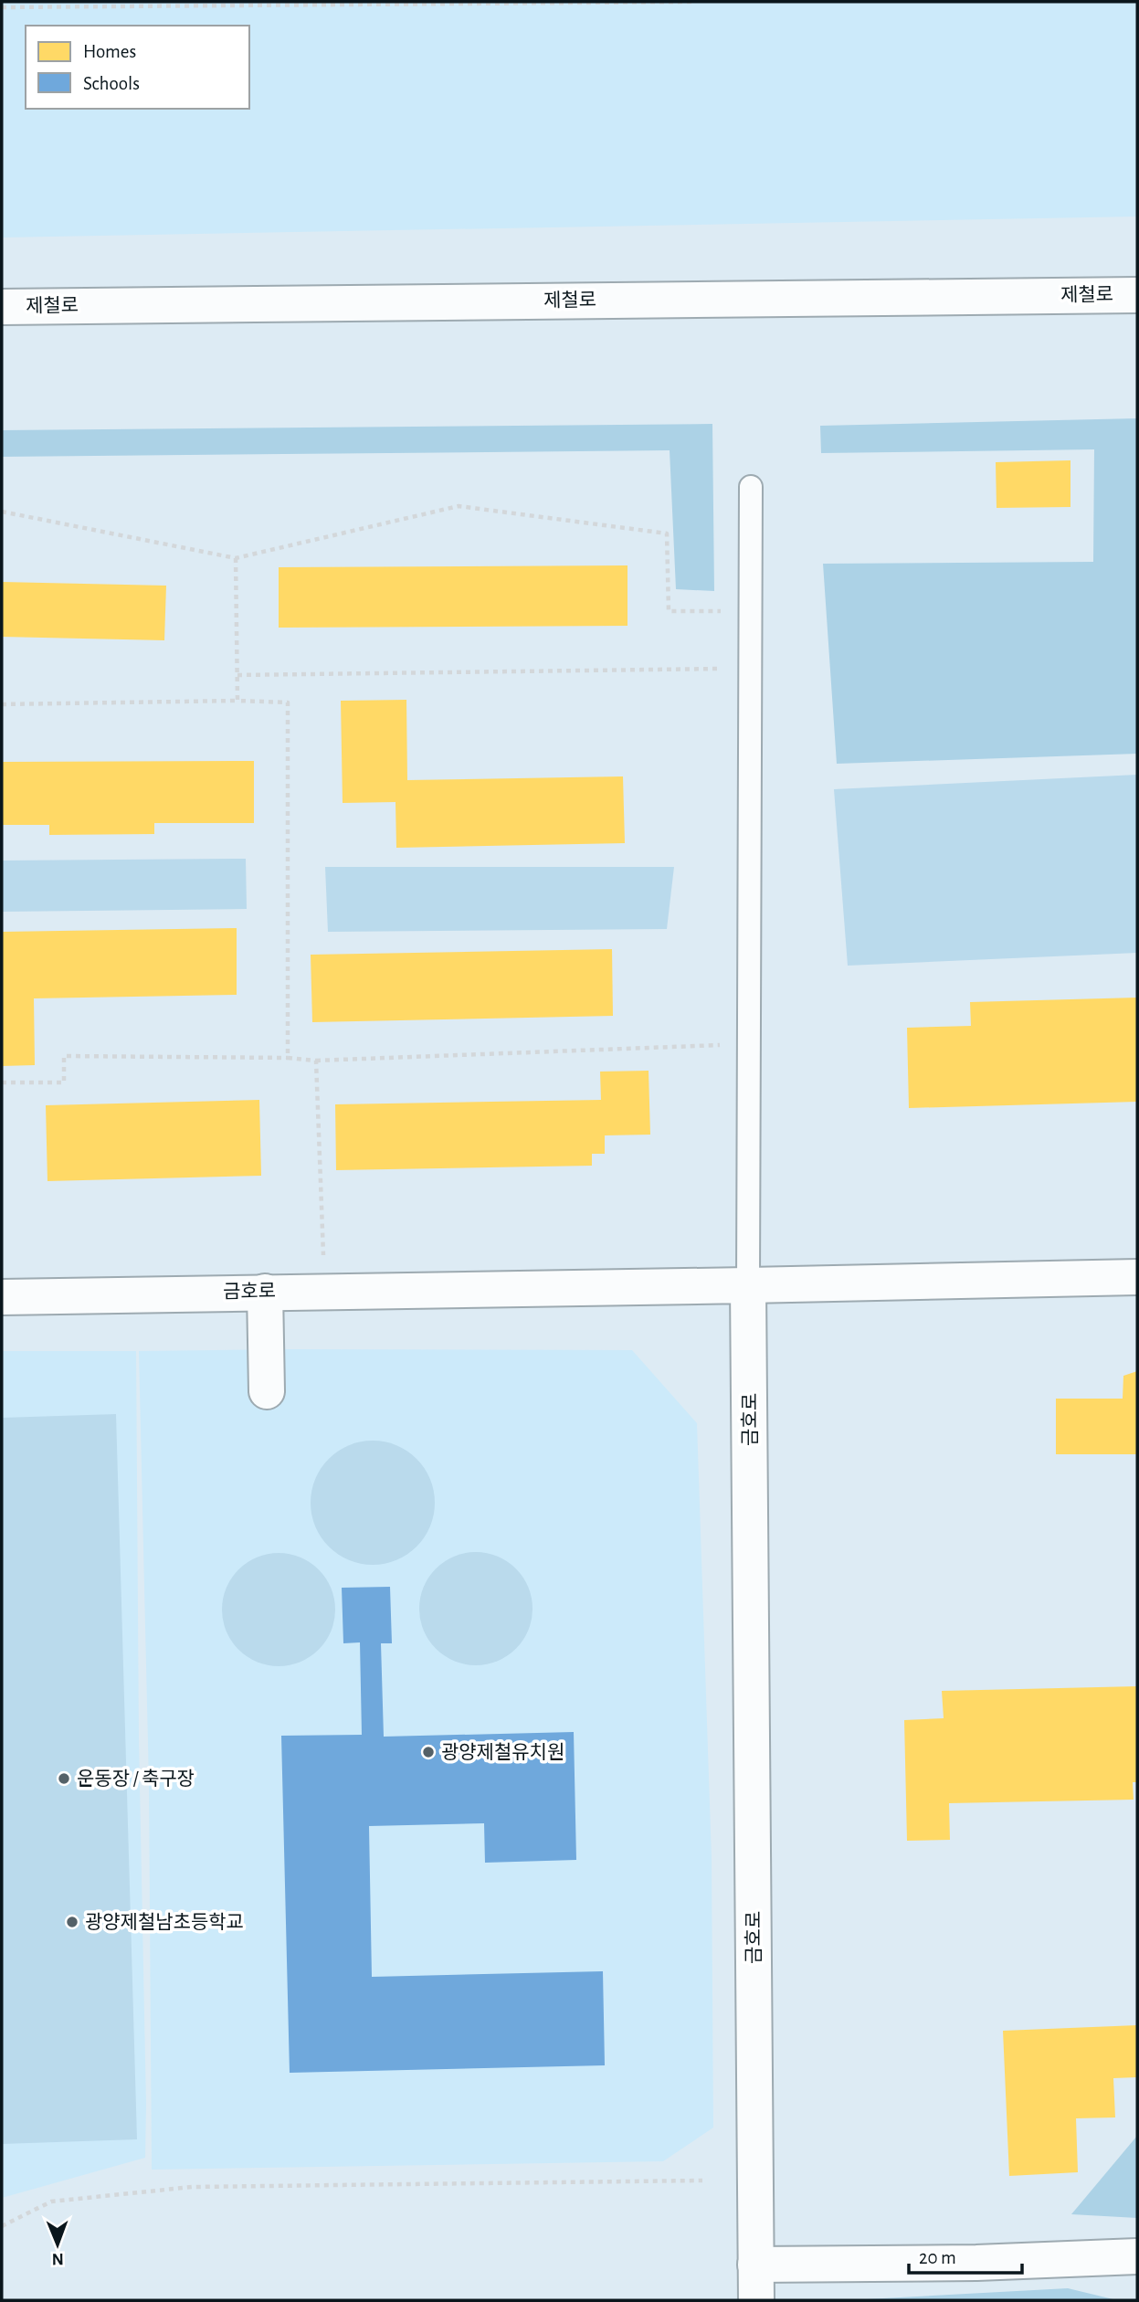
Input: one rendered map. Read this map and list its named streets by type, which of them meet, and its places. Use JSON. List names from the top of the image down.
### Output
{
  "streets": {
    "street": ["제철로", "금호로"]
  },
  "places": ["광양제철유치원", "운동장 / 축구장", "광양제철남초등학교"],
  "legend": ["Homes", "Schools"],
  "scale_bar": "20 m",
  "north": "bottom"
}
